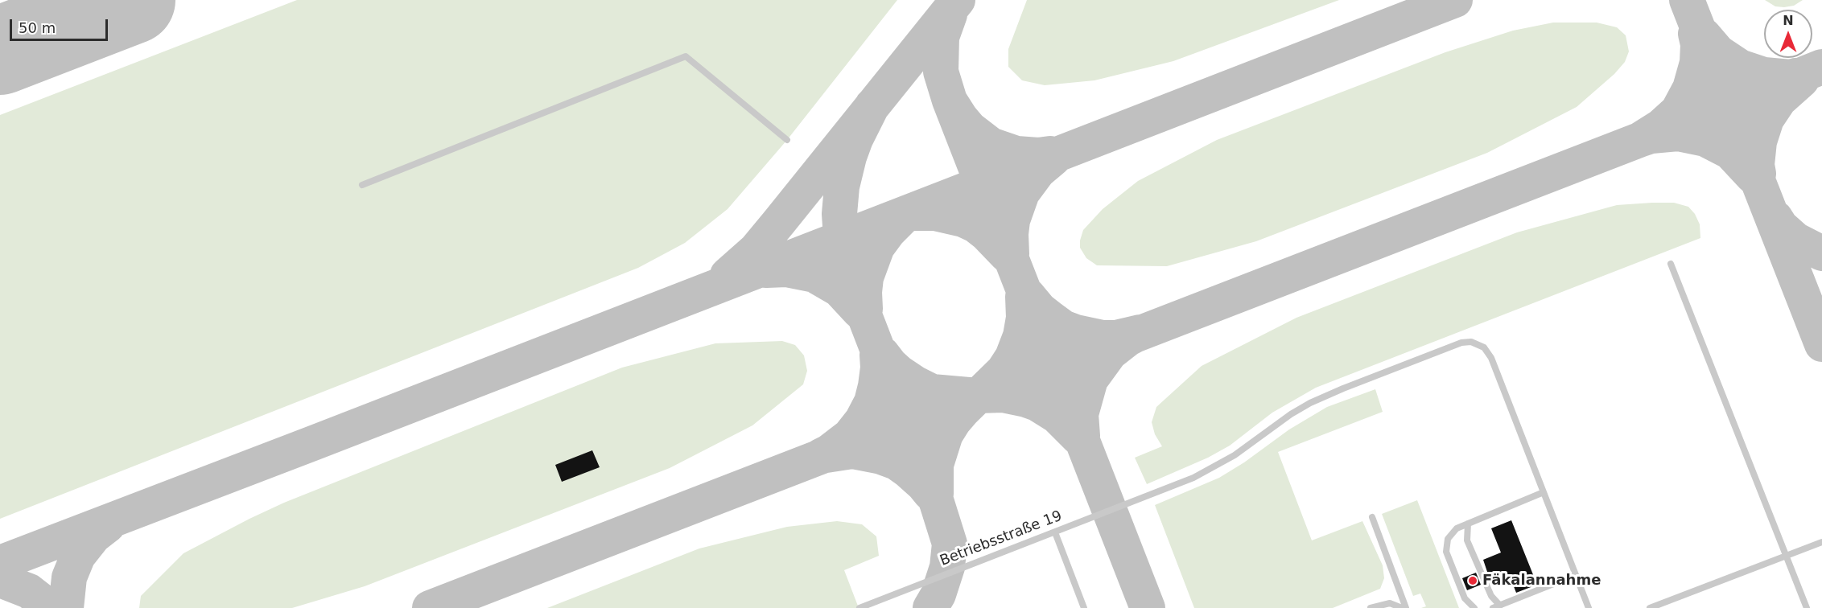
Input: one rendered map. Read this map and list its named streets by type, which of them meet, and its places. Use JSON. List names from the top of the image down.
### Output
{
  "streets": {
    "lane": ["Betriebsstraße 19"]
  },
  "places": ["Fäkalannahme"],
  "scale_bar": "50 m",
  "north": "top"
}
